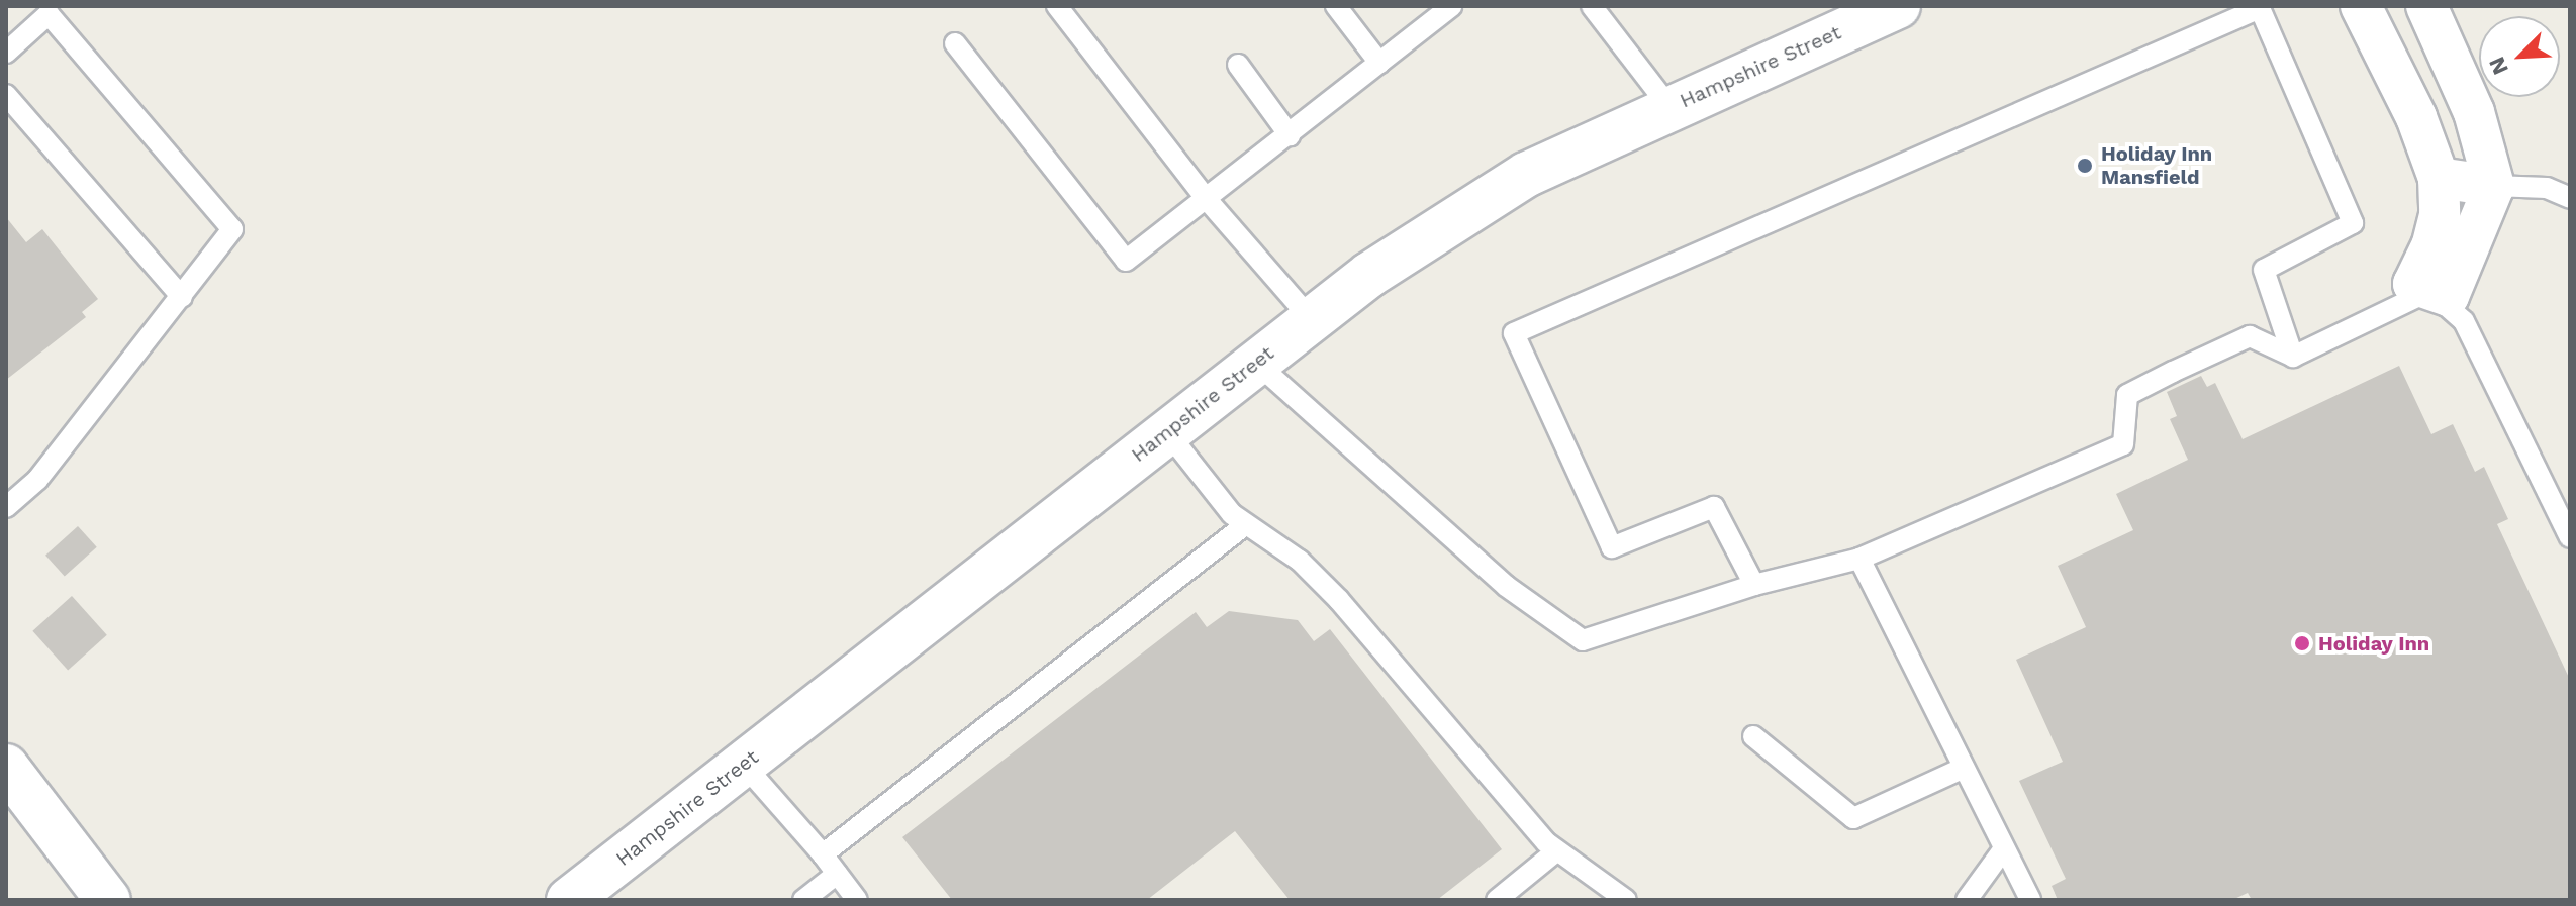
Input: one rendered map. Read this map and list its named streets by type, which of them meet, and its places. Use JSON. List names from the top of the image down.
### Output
{
  "streets": {
    "street": ["Hampshire Street"]
  },
  "places": ["Holiday Inn Mansfield", "Holiday Inn"],
  "north": "bottom left"
}
